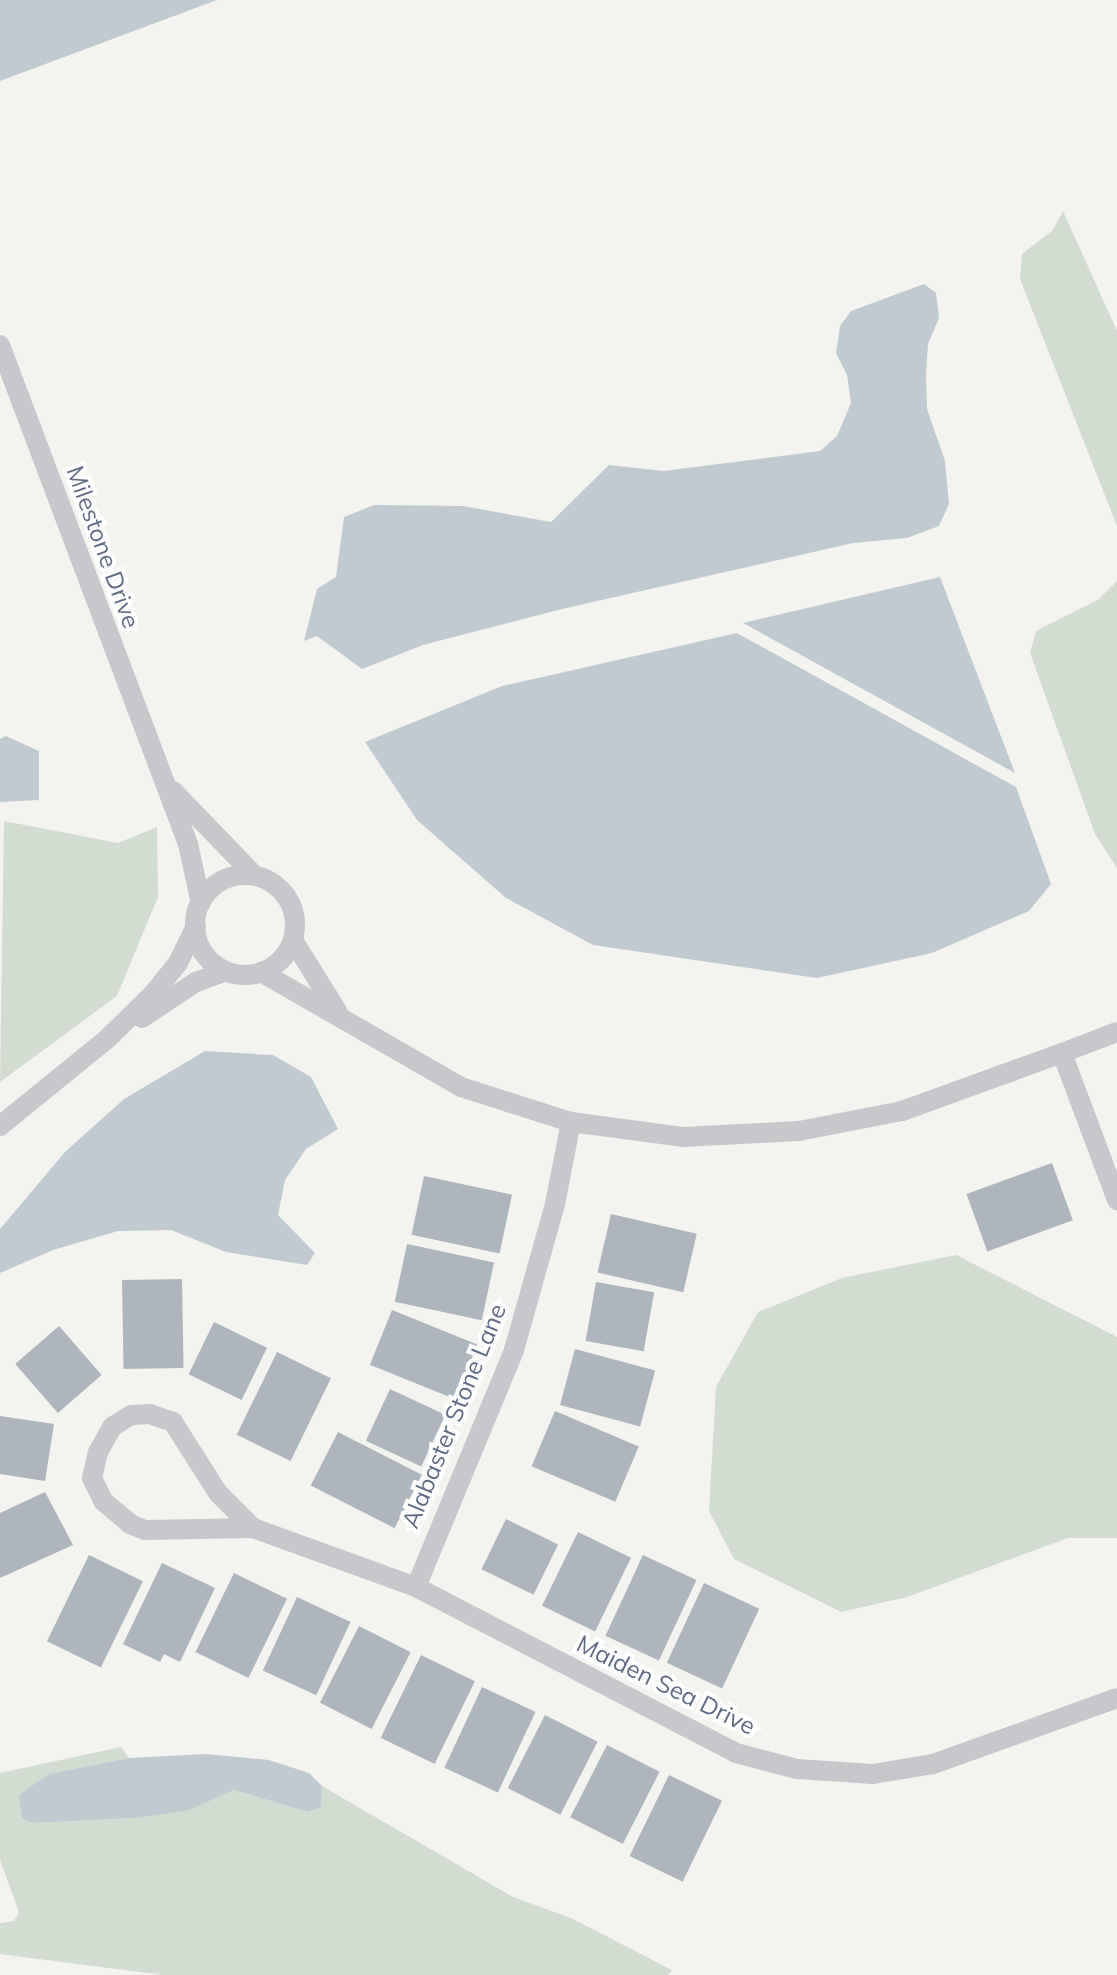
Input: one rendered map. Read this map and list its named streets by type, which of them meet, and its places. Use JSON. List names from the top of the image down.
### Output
{
  "streets": {
    "street": ["Milestone Drive", "Alabaster Stone Lane", "Maiden Sea Drive"]
  },
  "crossings": [
    ["Alabaster Stone Lane", "Maiden Sea Drive"]
  ]
}
